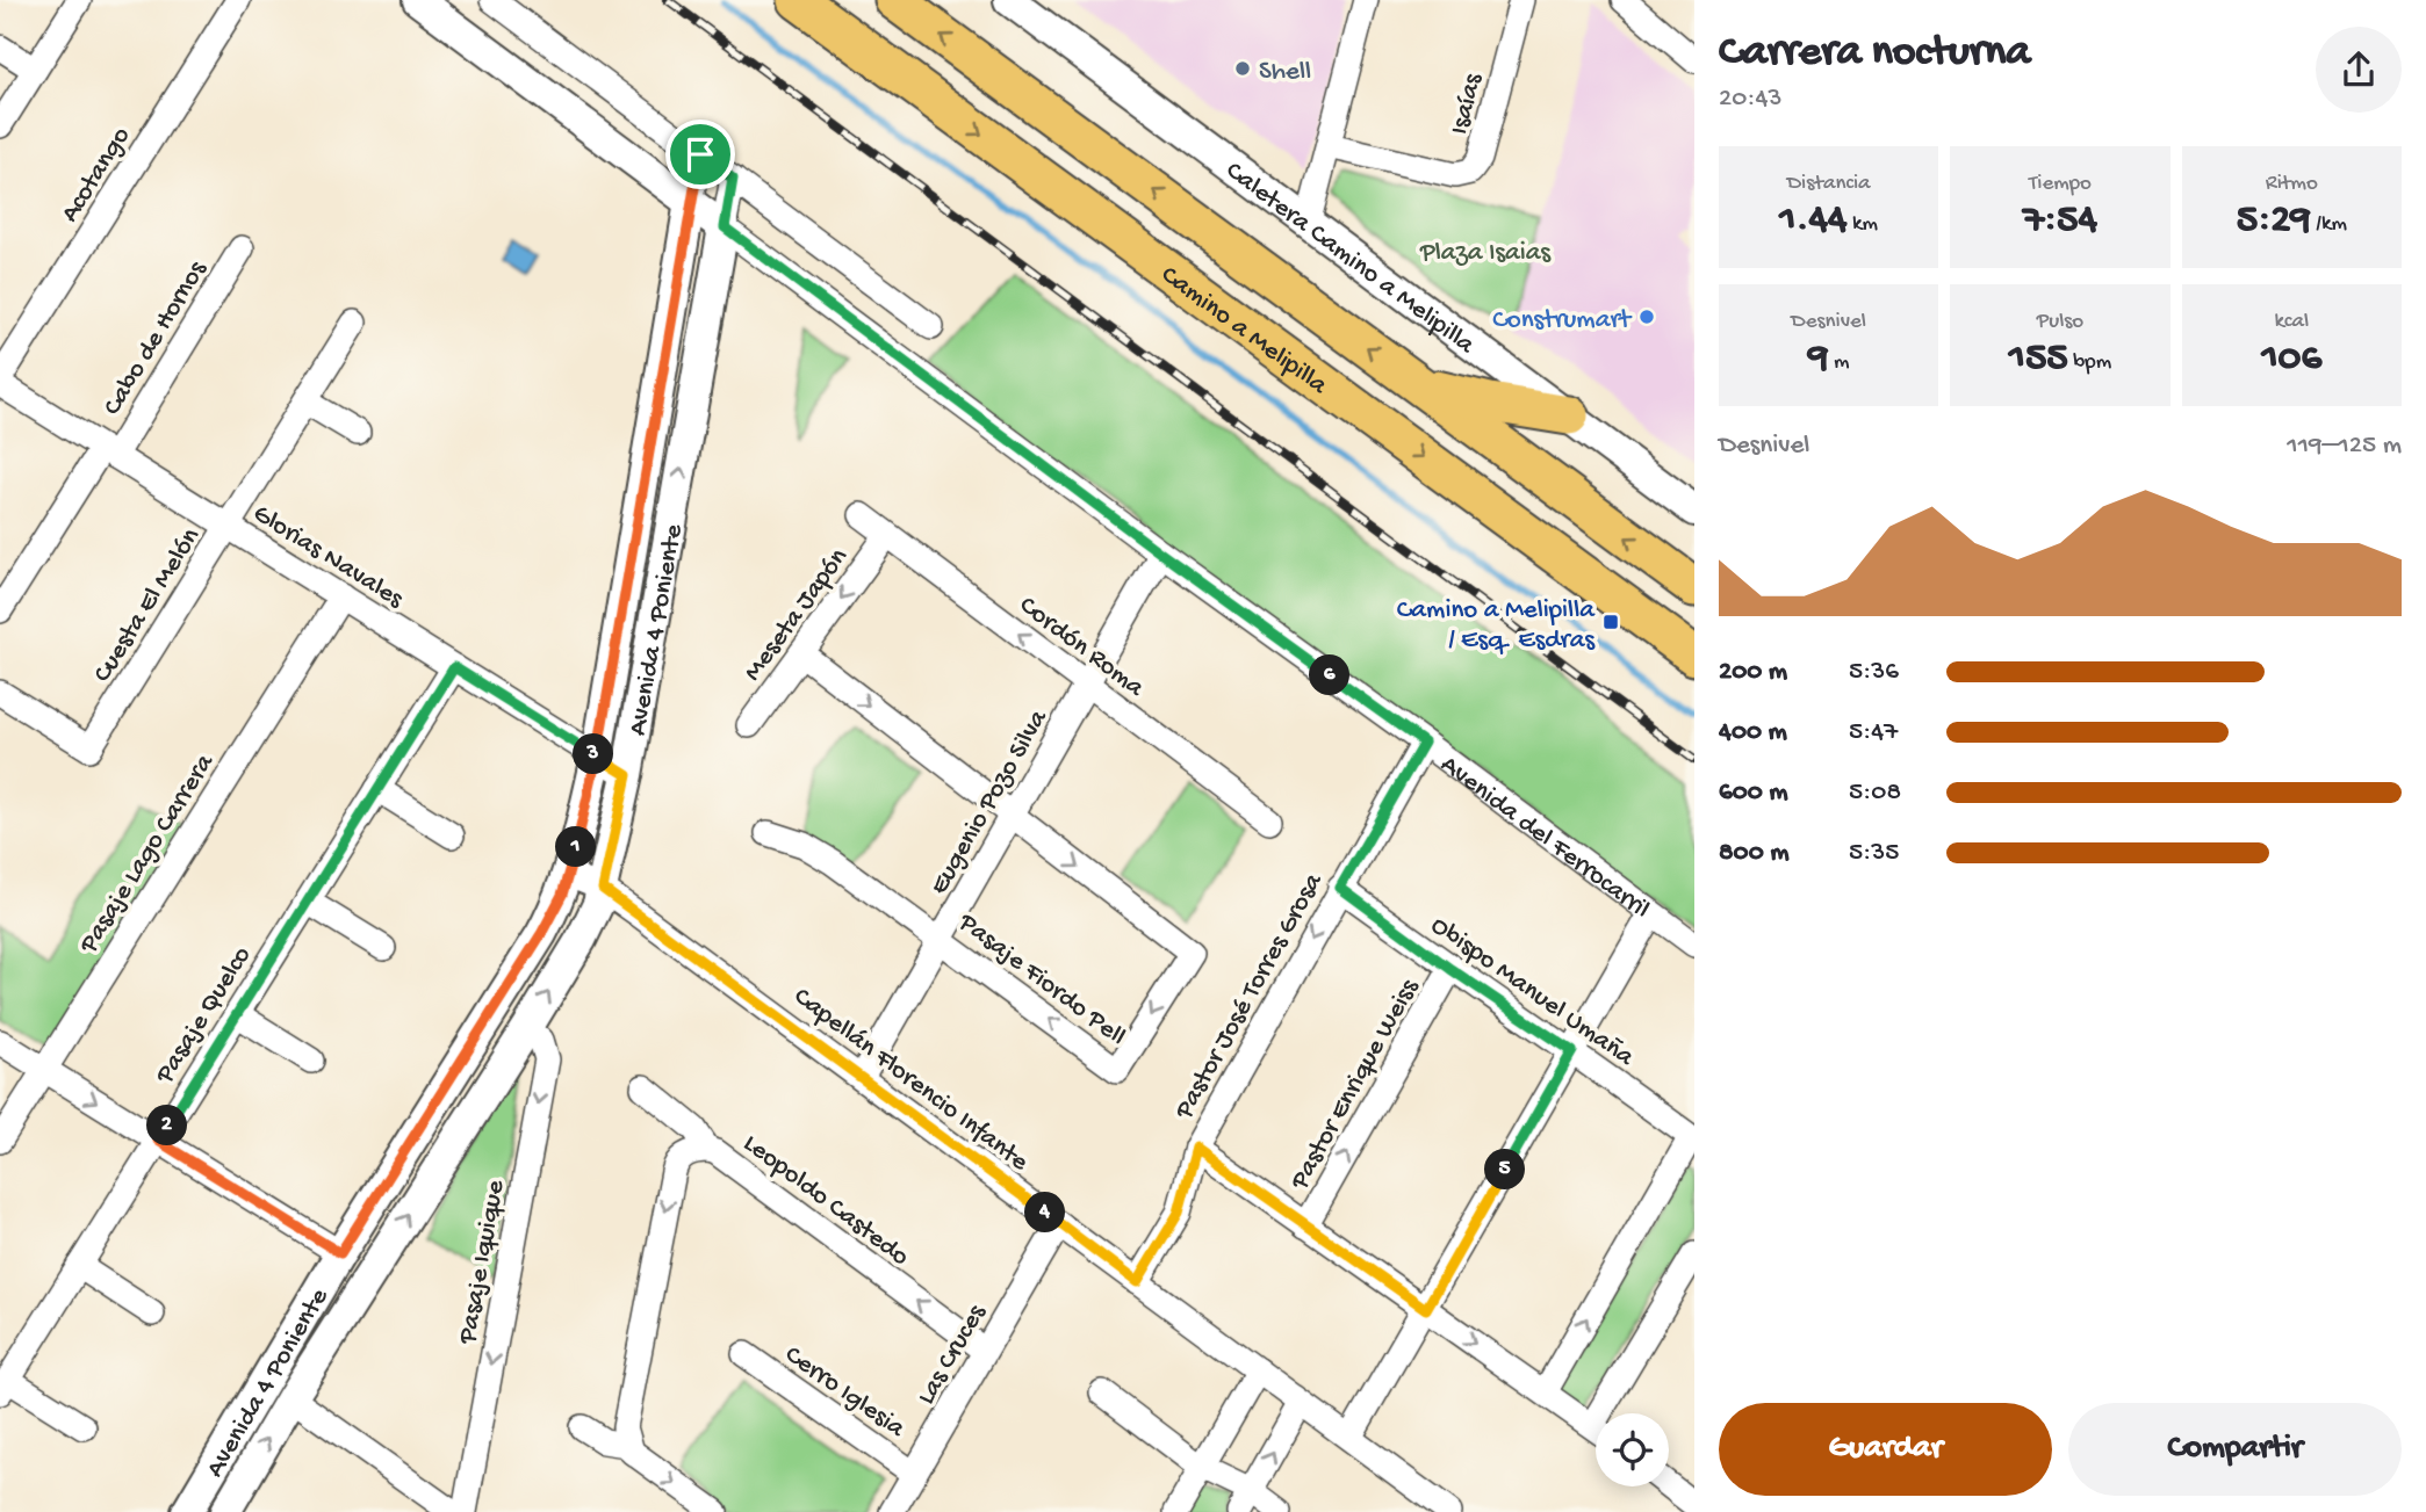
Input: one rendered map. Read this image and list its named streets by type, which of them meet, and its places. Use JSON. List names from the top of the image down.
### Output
{
  "streets": {
    "main road": ["Camino a Melipilla"],
    "street": [
      "Isaías",
      "Acotango",
      "Caletera Camino a Melipilla",
      "Cabo de Hornos",
      "Glorias Navales",
      "Cuesta El Melón",
      "Meseta Japón",
      "Avenida 4 Poniente",
      "Cordón Roma",
      "Eugenio Pozo Silva",
      "Avenida del Ferrocarril",
      "Pasaje Lago Carrera",
      "Pasaje Fiordo Pell",
      "Obispo Manuel Umaña",
      "Pastor José Torres Grosa",
      "Pasaje Quelco",
      "Capellán Florencio Infante",
      "Pastor Enrique Weiss",
      "Leopoldo Castedo",
      "Pasaje Iquique",
      "Las Cruces",
      "Cerro Iglesia"
    ]
  },
  "crossings": [
    ["Cabo de Hornos", "Glorias Navales"],
    ["Glorias Navales", "Cuesta El Melón"],
    ["Glorias Navales", "Avenida 4 Poniente"],
    ["Glorias Navales", "Pasaje Lago Carrera"],
    ["Glorias Navales", "Pasaje Quelco"],
    ["Meseta Japón", "Cordón Roma"],
    ["Avenida 4 Poniente", "Avenida del Ferrocarril"],
    ["Avenida 4 Poniente", "Capellán Florencio Infante"],
    ["Avenida 4 Poniente", "Pasaje Iquique"],
    ["Cordón Roma", "Eugenio Pozo Silva"],
    ["Eugenio Pozo Silva", "Avenida del Ferrocarril"],
    ["Eugenio Pozo Silva", "Pasaje Fiordo Pell"],
    ["Eugenio Pozo Silva", "Capellán Florencio Infante"],
    ["Avenida del Ferrocarril", "Pastor José Torres Grosa"],
    ["Obispo Manuel Umaña", "Pastor José Torres Grosa"],
    ["Obispo Manuel Umaña", "Pastor Enrique Weiss"],
    ["Pastor José Torres Grosa", "Capellán Florencio Infante"],
    ["Capellán Florencio Infante", "Las Cruces"],
    ["Leopoldo Castedo", "Las Cruces"],
    ["Las Cruces", "Cerro Iglesia"]
  ],
  "one_way": ["Meseta Japón", "Pastor José Torres Grosa", "Leopoldo Castedo"],
  "parks": ["Plaza Isaias"],
  "places": {
    "other": ["Shell", "Construmart"],
    "transit": ["Camino a Melipilla / Esq. Esdras"]
  },
  "page": {
    "heading": ["Carrera nocturna", "20:43"],
    "stats": [
      ["Distancia", "1.44 km"],
      ["Tiempo", "7:54"],
      ["Ritmo", "5:29 /km"],
      ["Desnivel", "9 m"],
      ["Pulso", "155 bpm"],
      ["kcal", "106"]
    ],
    "chart": ["Desnivel", "119–125 m"],
    "list": [
      {
        "name": "200 m",
        "note": "5:36"
      },
      {
        "name": "400 m",
        "note": "5:47"
      },
      {
        "name": "600 m",
        "note": "5:08"
      },
      {
        "name": "800 m",
        "note": "5:35"
      }
    ],
    "pins": [
      "6",
      "3",
      "1",
      "2",
      "5",
      "4"
    ],
    "buttons": ["Guardar", "Compartir"]
  }
}
